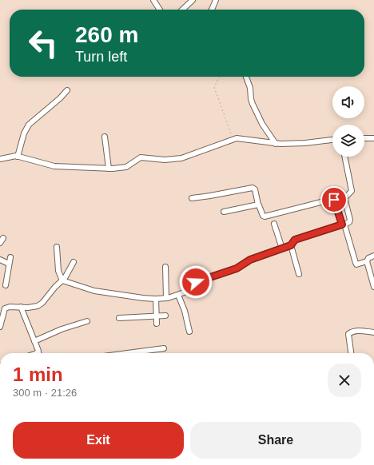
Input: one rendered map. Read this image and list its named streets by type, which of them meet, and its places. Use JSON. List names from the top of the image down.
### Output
{
  "page": {
    "turn": ["260 m", "Turn left"],
    "heading": ["1 min", "300 m · 21:26"],
    "buttons": ["Exit", "Share"]
  }
}
